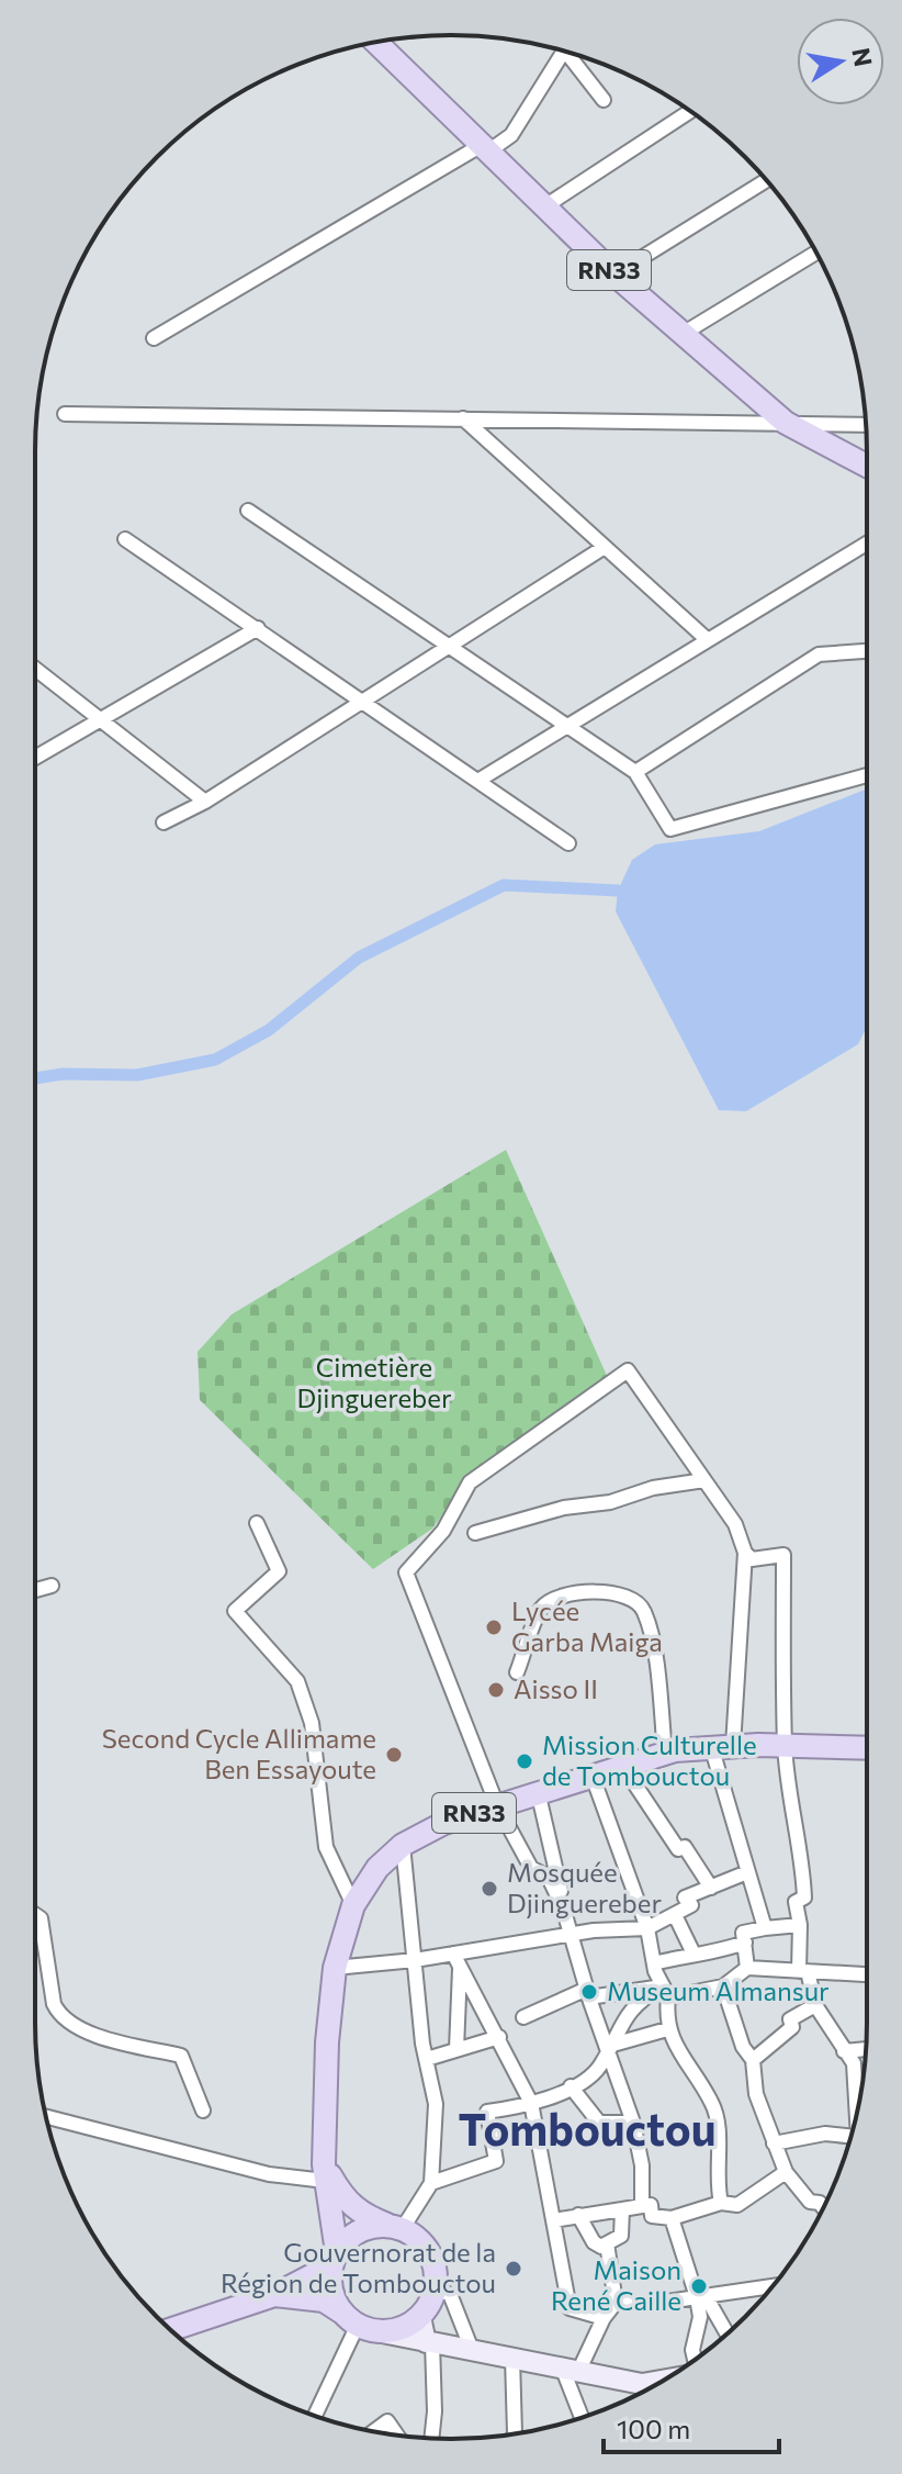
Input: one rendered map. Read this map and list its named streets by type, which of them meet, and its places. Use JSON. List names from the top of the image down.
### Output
{
  "streets": {
    "main road": ["RN33"]
  },
  "districts": ["Tombouctou"],
  "parks": ["Cimetière Djinguereber"],
  "places": [
    "Lycée Garba Maiga",
    "Aisso II",
    "Second Cycle Allimame Ben Essayoute",
    "Mission Culturelle de Tombouctou",
    "Mosquée Djinguereber",
    "Museum Almansur",
    "Gouvernorat de la Région de Tombouctou",
    "Maison René Caille"
  ],
  "scale_bar": "100 m",
  "north": "right"
}
